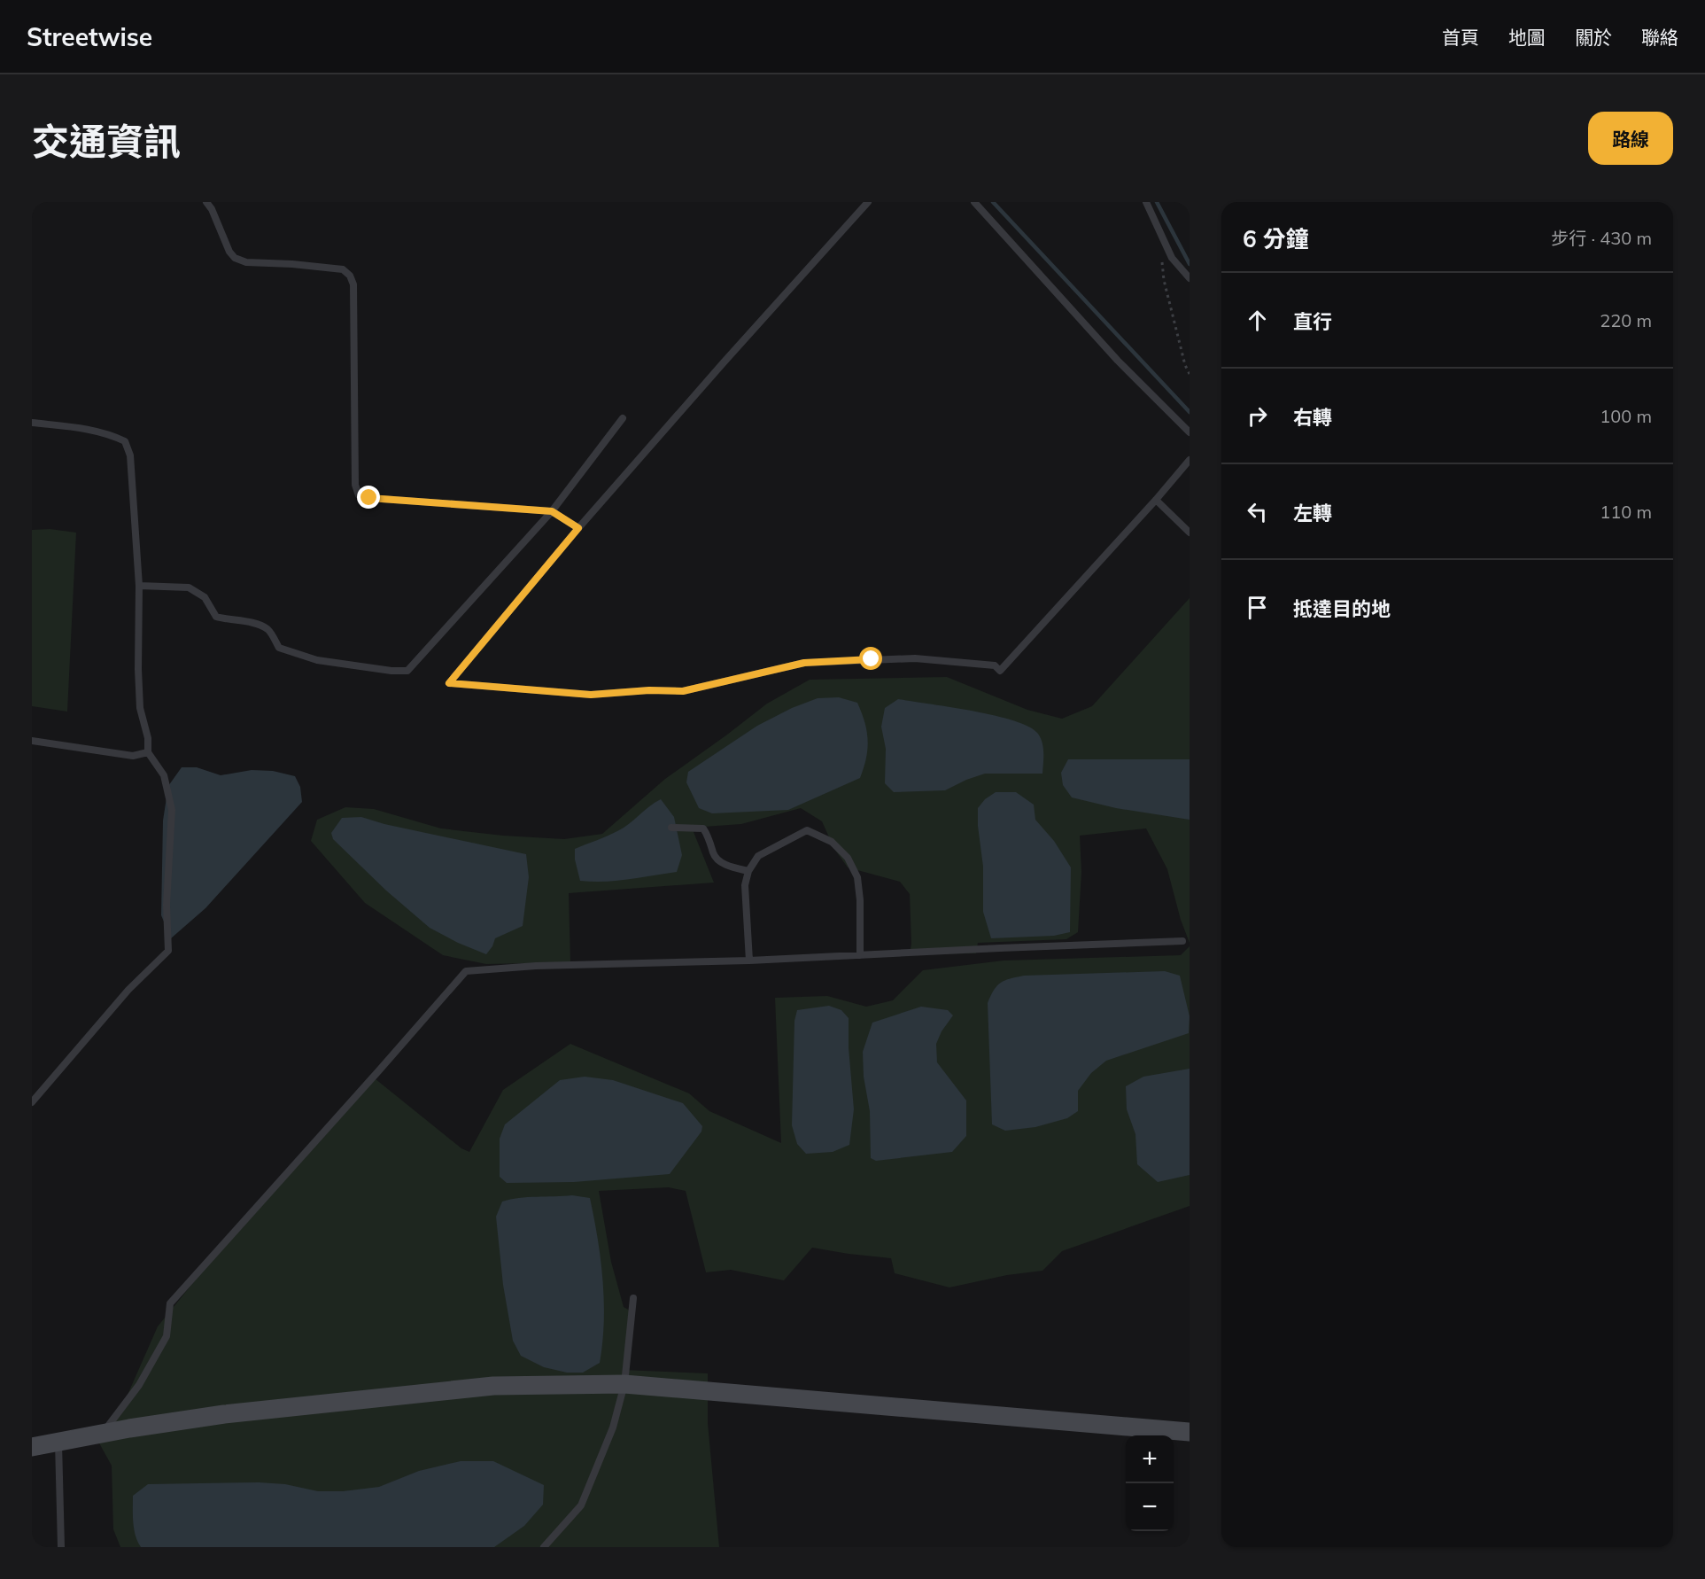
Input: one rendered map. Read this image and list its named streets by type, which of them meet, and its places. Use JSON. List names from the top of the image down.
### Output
{
  "page": {
    "header": "Streetwise",
    "nav": [
      "首頁",
      "地圖",
      "關於",
      "聯絡"
    ],
    "title": "交通資訊",
    "buttons": "路線",
    "heading": ["6 分鐘", "步行 · 430 m"],
    "list": [
      ["直行", "220 m"],
      ["右轉", "100 m"],
      ["左轉", "110 m"],
      "抵達目的地"
    ],
    "map_buttons": ["+", "−"]
  }
}
